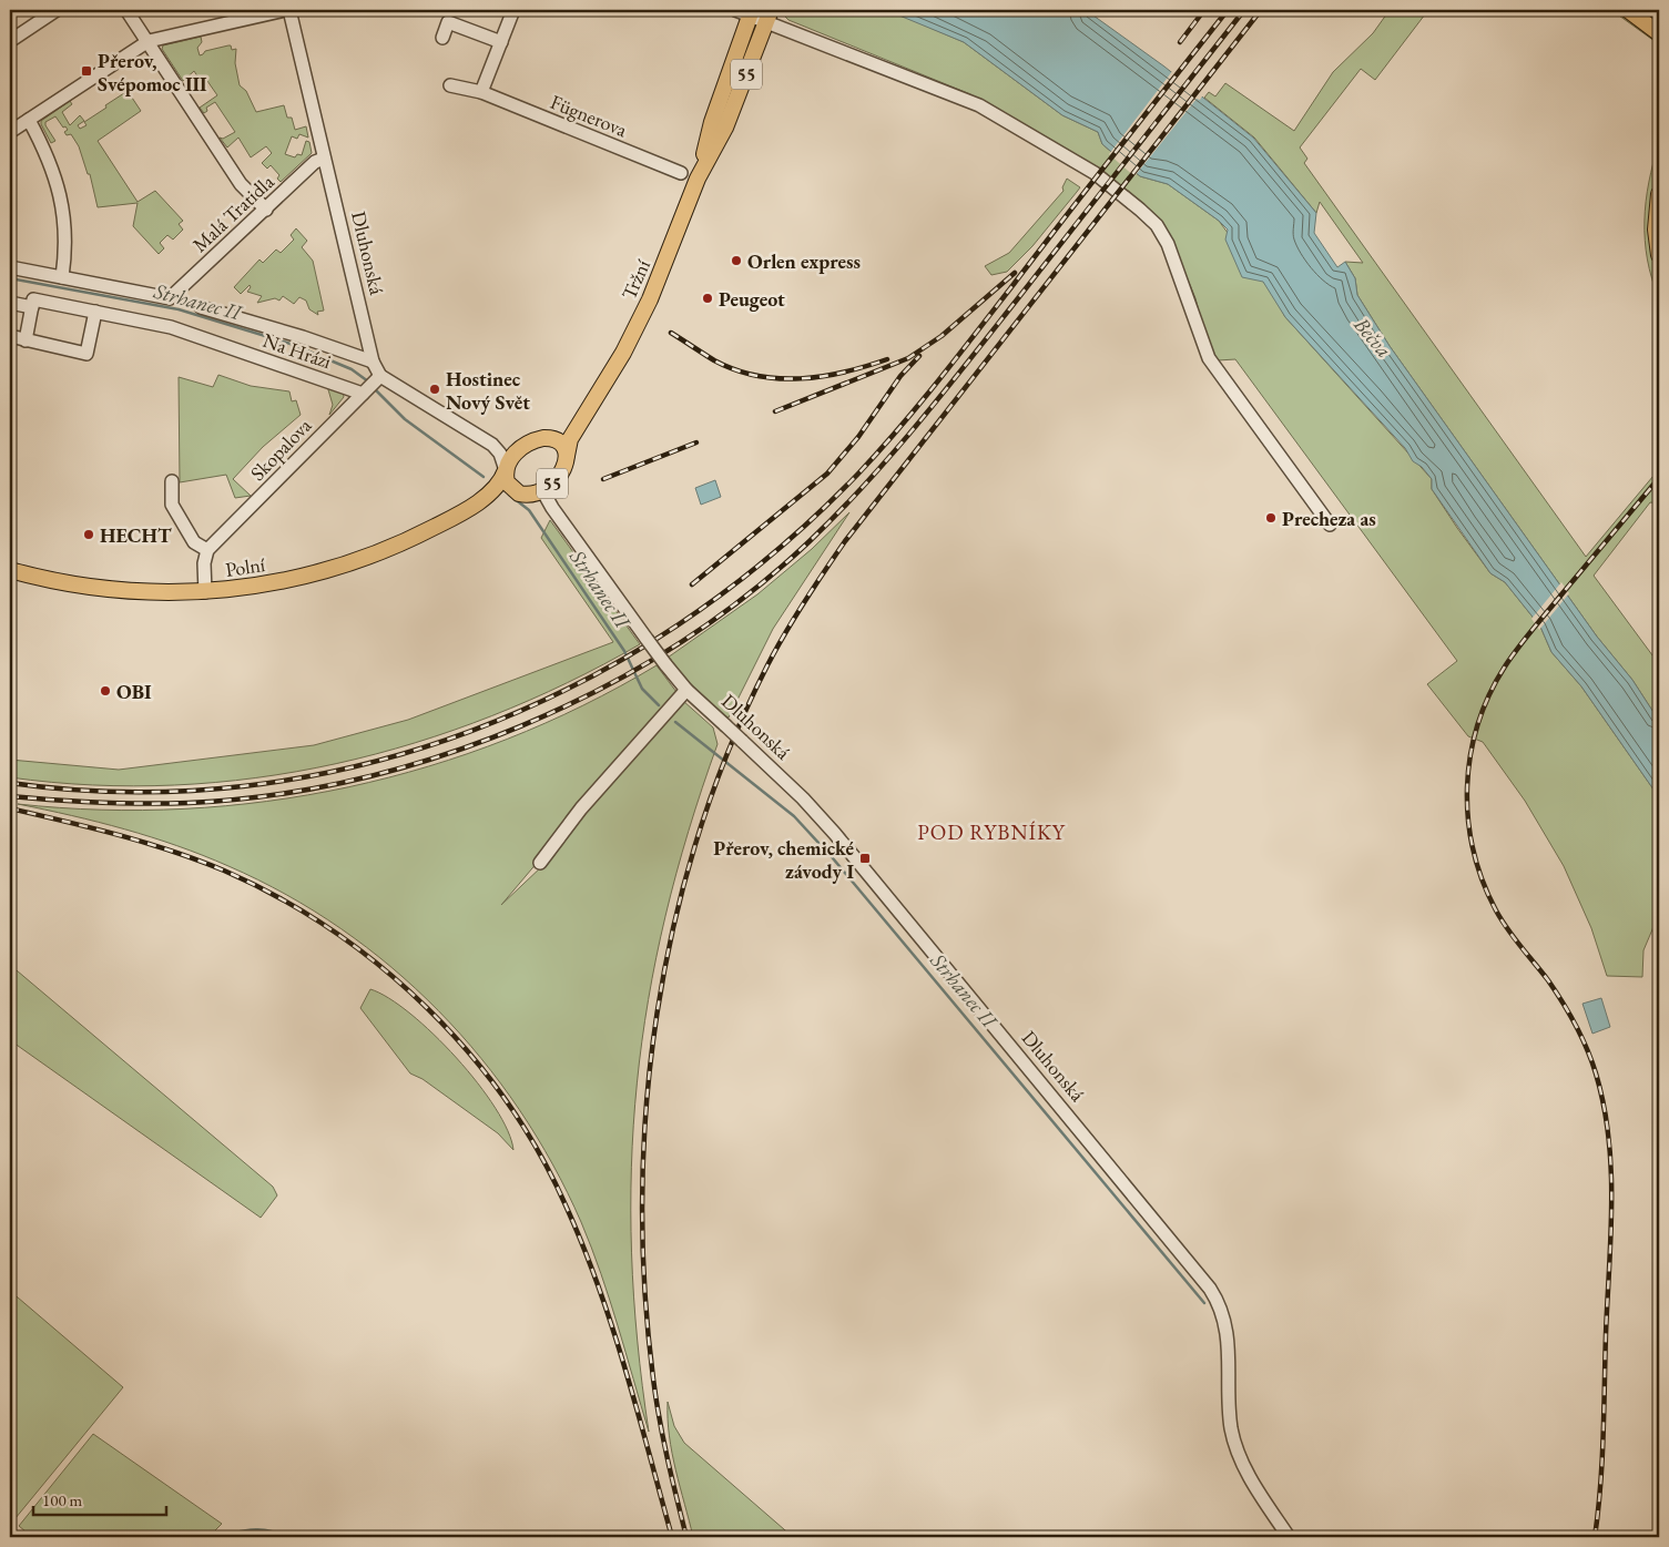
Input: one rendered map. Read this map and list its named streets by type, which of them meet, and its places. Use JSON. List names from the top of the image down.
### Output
{
  "streets": {
    "main road": ["55", "Tržní", "Polní"],
    "street": [
      "Fügnerova",
      "Malá Tratidla",
      "Dluhonská",
      "Na Hrázi",
      "Skopalova"
    ]
  },
  "crossings": [
    ["55", "Dluhonská"],
    ["55", "Tržní"],
    ["55", "Polní"],
    ["Malá Tratidla", "Dluhonská"],
    ["Dluhonská", "Tržní"],
    ["Dluhonská", "Na Hrázi"],
    ["Dluhonská", "Skopalova"],
    ["Dluhonská", "Polní"],
    ["Tržní", "Polní"],
    ["Na Hrázi", "Skopalova"]
  ],
  "districts": ["POD RYBNÍKY"],
  "water": ["Strhanec II", "Bečva"],
  "places": {
    "transit": ["Přerov, Svépomoc III", "Přerov, chemické závody I"],
    "other": [
      "Orlen express",
      "Peugeot",
      "Hostinec Nový Svět",
      "Precheza as",
      "HECHT",
      "OBI"
    ]
  },
  "scale_bar": "100 m"
}
